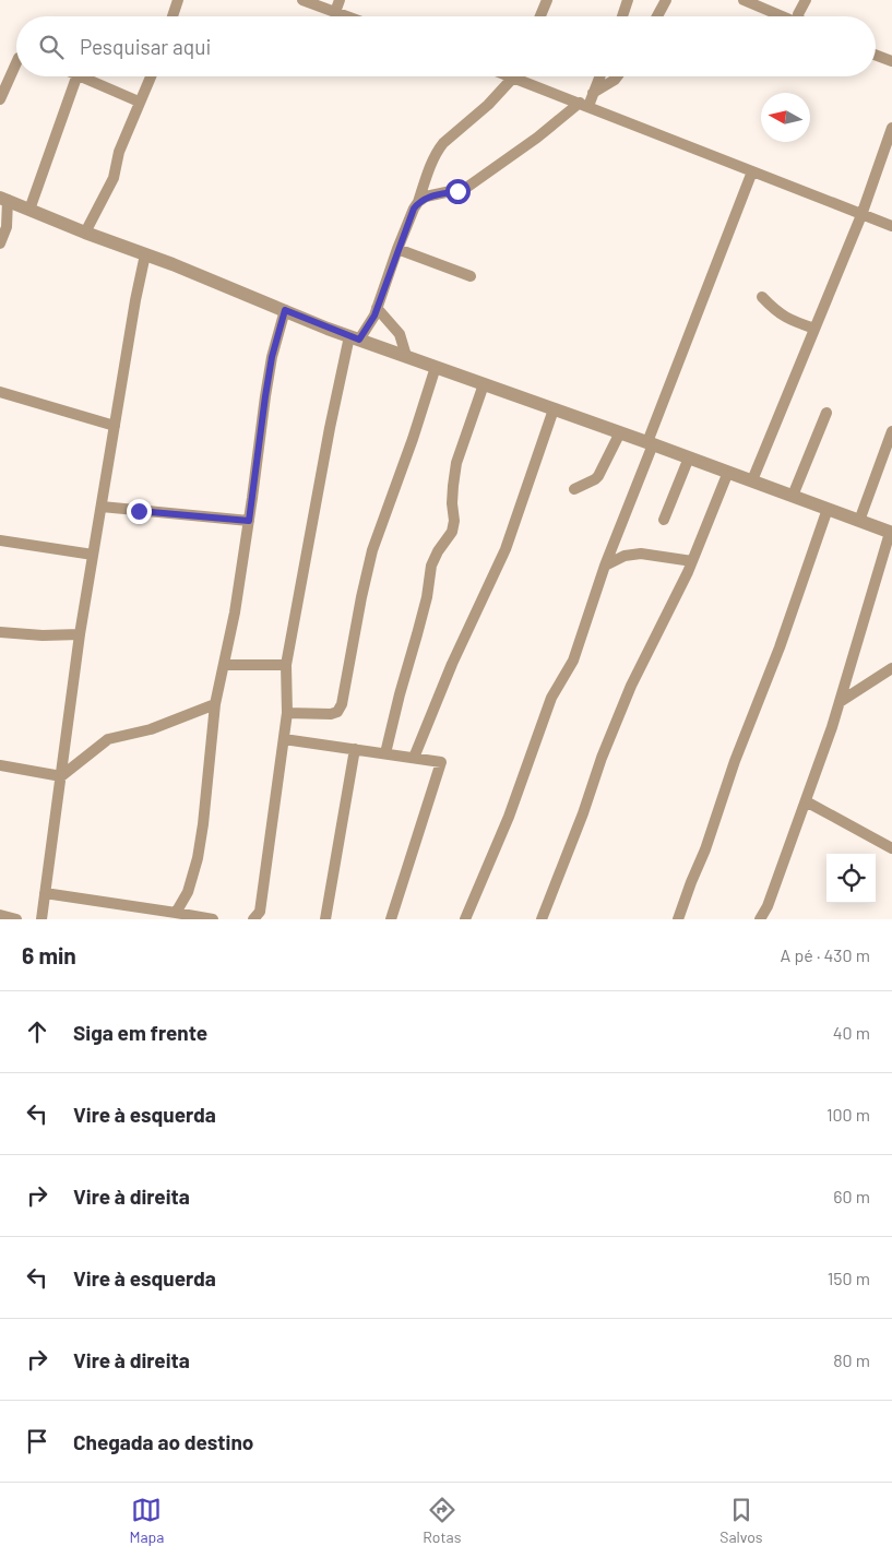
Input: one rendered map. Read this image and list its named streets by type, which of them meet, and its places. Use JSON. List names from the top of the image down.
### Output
{
  "north": "left",
  "page": {
    "search": "Pesquisar aqui",
    "heading": ["6 min", "A pé · 430 m"],
    "list": [
      ["Siga em frente", "40 m"],
      ["Vire à esquerda", "100 m"],
      ["Vire à direita", "60 m"],
      ["Vire à esquerda", "150 m"],
      ["Vire à direita", "80 m"],
      "Chegada ao destino"
    ],
    "nav": ["Mapa", "Rotas", "Salvos"]
  }
}
